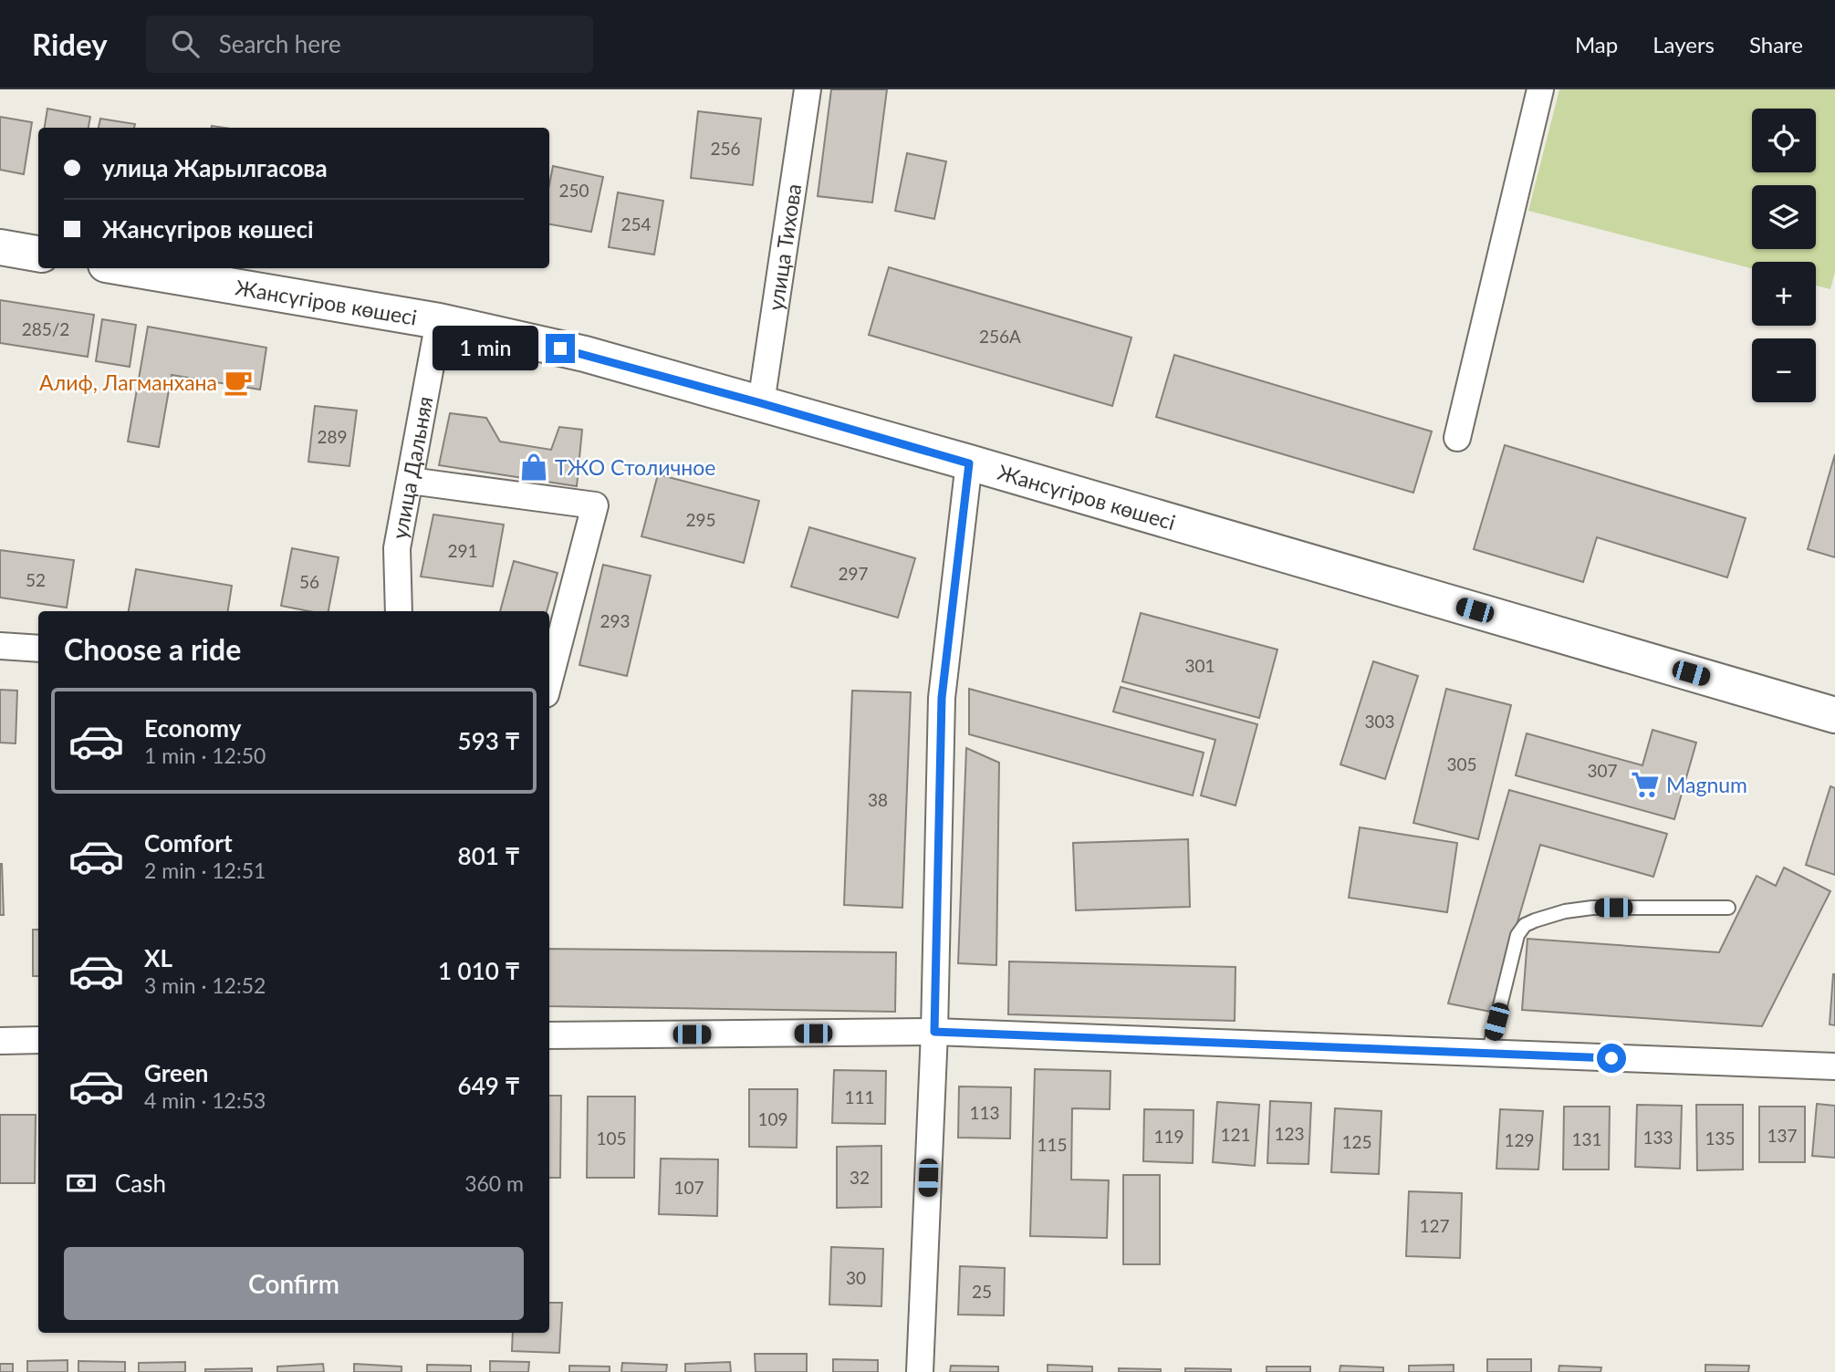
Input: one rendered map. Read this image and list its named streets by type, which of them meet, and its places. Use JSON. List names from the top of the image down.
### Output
{
  "streets": {
    "main road": ["Жансүгіров көшесі"],
    "street": ["улица Тихова", "улица Дальняя"]
  },
  "crossings": [
    ["улица Тихова", "Жансүгіров көшесі"],
    ["Жансүгіров көшесі", "улица Дальняя"]
  ],
  "places": {
    "cafe": ["Алиф, Лагманхана"],
    "shop": ["ТЖО Столичное"],
    "supermarket": ["Magnum"]
  },
  "house_numbers": [
    "256",
    "250",
    "254",
    "285/2",
    "256А",
    "289",
    "295",
    "291",
    "297",
    "52",
    "56",
    "293",
    "301",
    "303",
    "305",
    "307",
    "38",
    "111",
    "113",
    "109",
    "123",
    "121",
    "137",
    "119",
    "133",
    "105",
    "135",
    "131",
    "129",
    "125",
    "115",
    "32",
    "107",
    "127",
    "30",
    "25"
  ],
  "page": {
    "header": "Ridey",
    "search": "Search here",
    "nav": ["Map", "Layers", "Share"],
    "map_buttons": ["+", "−"],
    "banner": ["улица Жарылгасова", "Жансүгіров көшесі"],
    "bubble": "1 min",
    "heading": "Choose a ride",
    "list": [
      {
        "name": "Economy",
        "note": "1 min · 12:50",
        "value": "593 ₸"
      },
      {
        "name": "Comfort",
        "note": "2 min · 12:51",
        "value": "801 ₸"
      },
      {
        "name": "XL",
        "note": "3 min · 12:52",
        "value": "1 010 ₸"
      },
      {
        "name": "Green",
        "note": "4 min · 12:53",
        "value": "649 ₸"
      }
    ],
    "pay": ["Cash", "360 m"],
    "buttons": "Confirm"
  }
}
